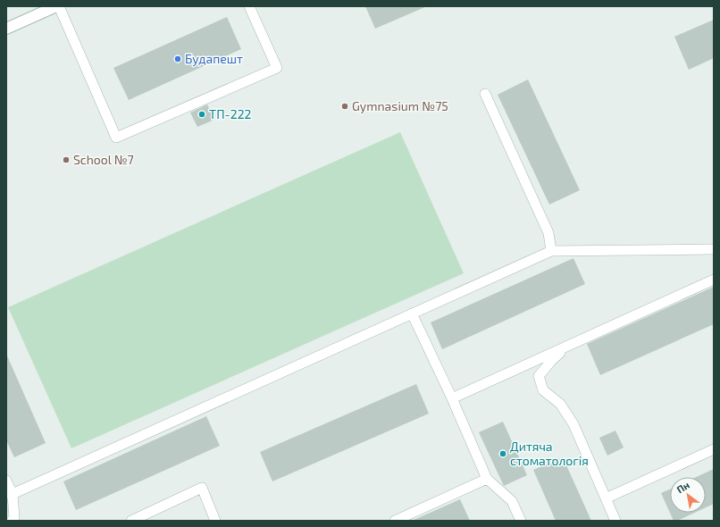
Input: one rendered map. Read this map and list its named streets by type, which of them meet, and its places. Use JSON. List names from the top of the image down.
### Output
{
  "places": [
    "Будапешт",
    "Gymnasium №75",
    "ТП-222",
    "School №7",
    "Дитяча стоматологія"
  ],
  "north": "top left"
}
